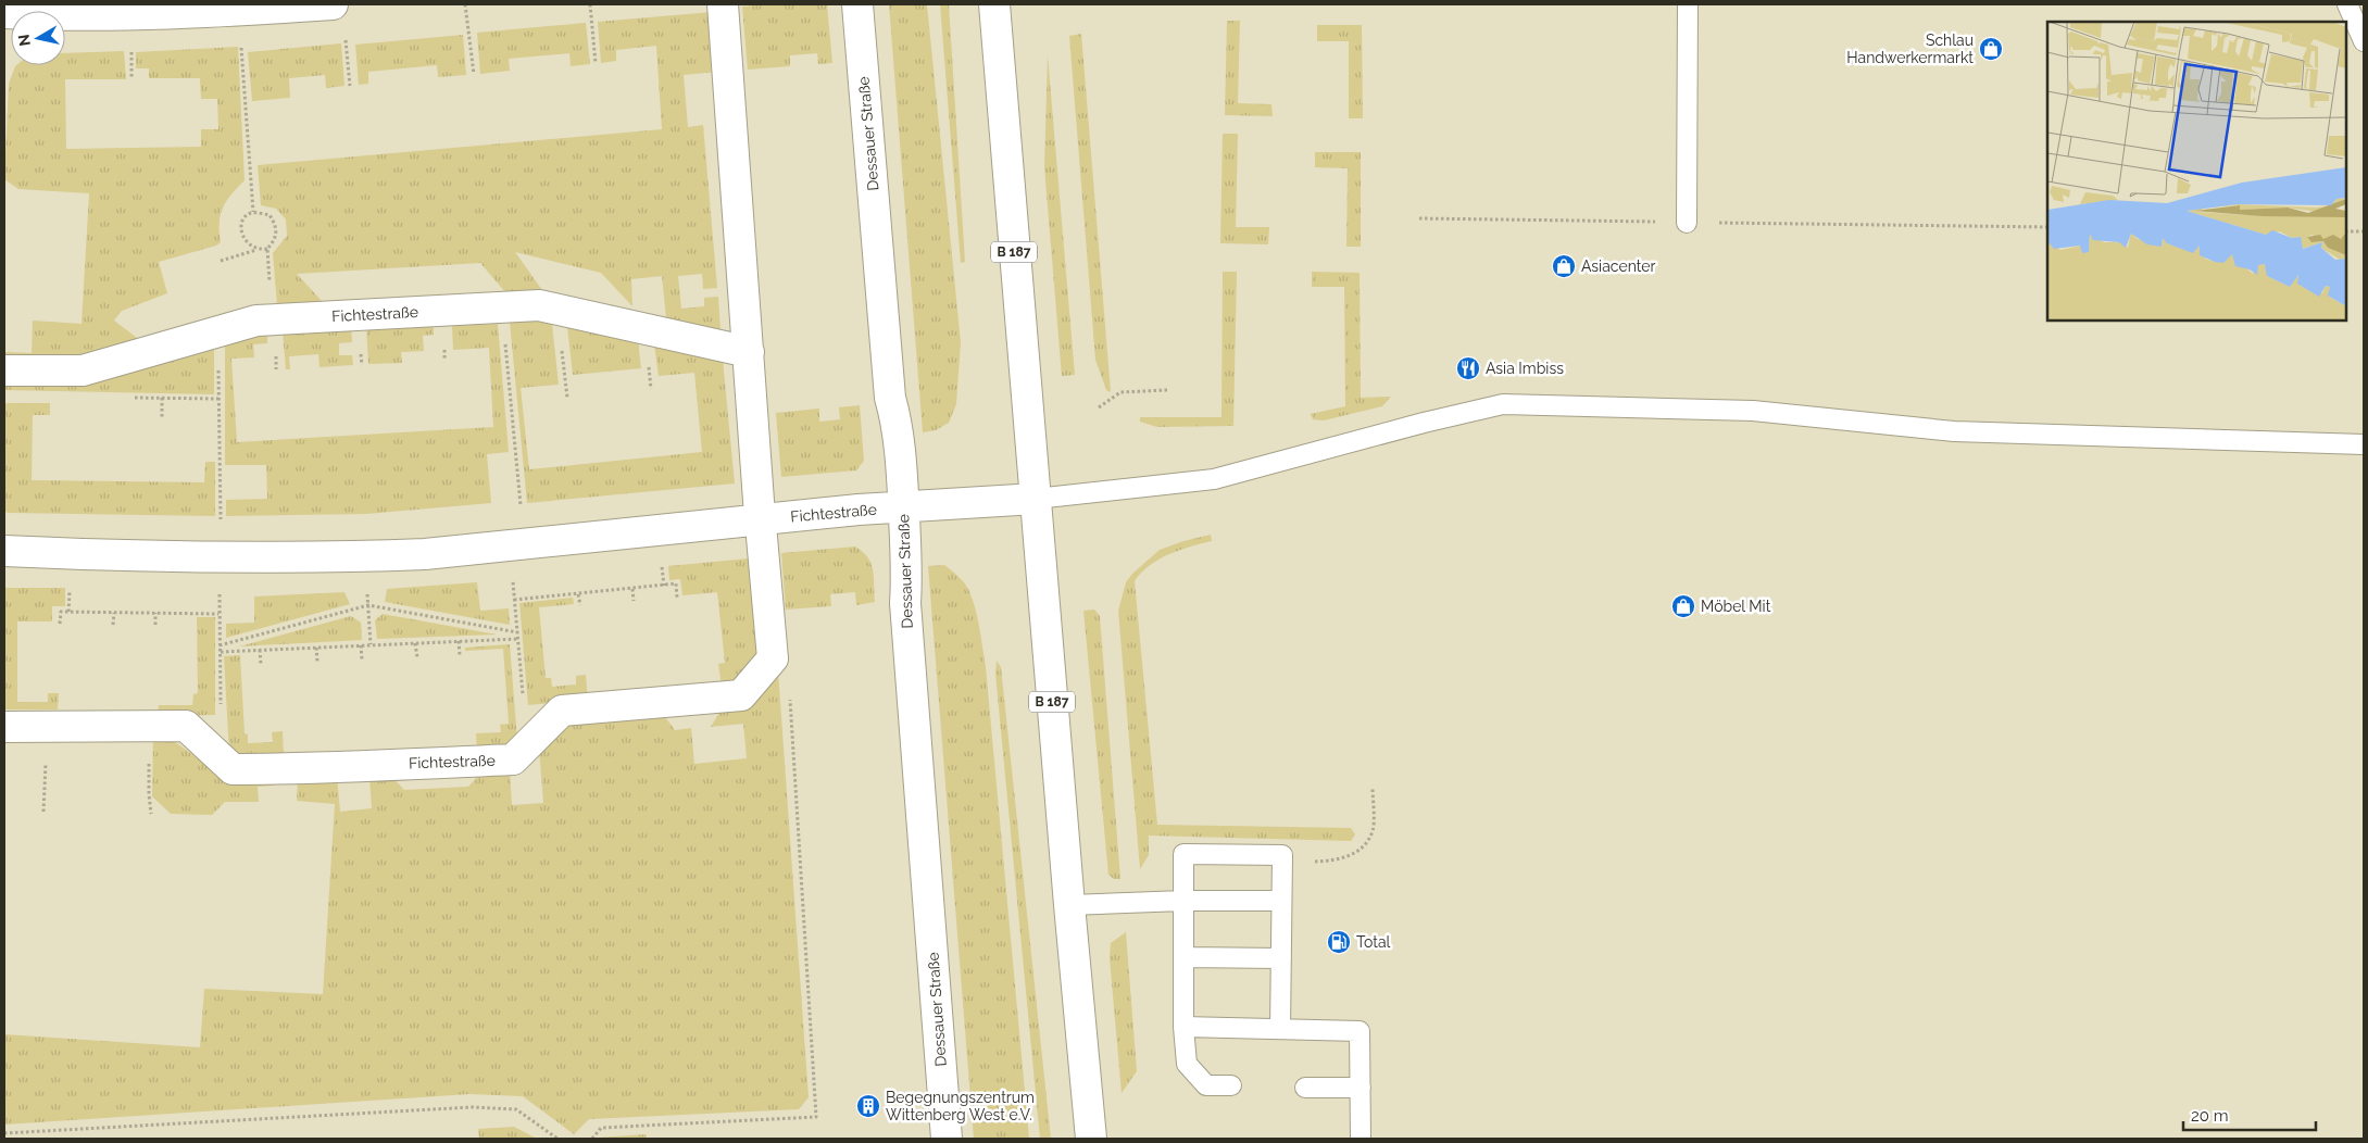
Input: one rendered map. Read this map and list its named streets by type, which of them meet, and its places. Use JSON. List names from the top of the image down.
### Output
{
  "streets": {
    "street": ["Dessauer Straße", "B 187", "Fichtestraße"]
  },
  "crossings": [
    ["Dessauer Straße", "Fichtestraße"],
    ["B 187", "Fichtestraße"]
  ],
  "places": {
    "shop": ["Schlau Handwerkermarkt", "Asiacenter", "Möbel Mit"],
    "restaurant": ["Asia Imbiss"],
    "fuel station": ["Total"],
    "building": ["Begegnungszentrum Wittenberg West e.V."]
  },
  "scale_bar": "20 m",
  "north": "left"
}
